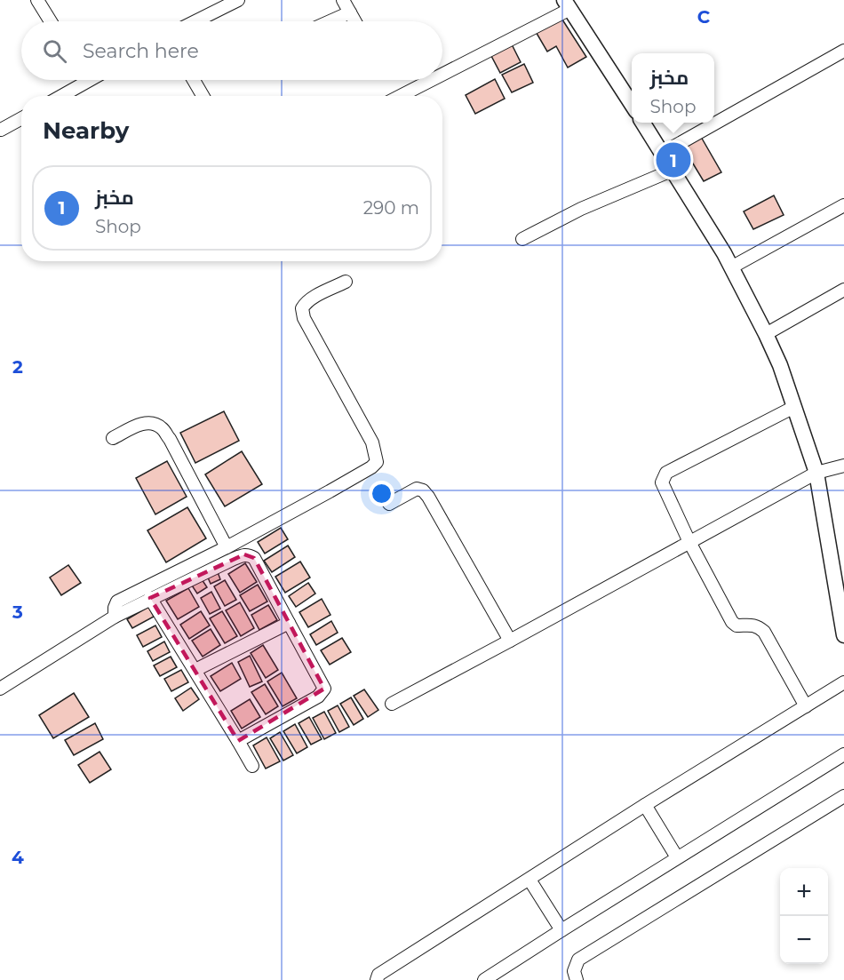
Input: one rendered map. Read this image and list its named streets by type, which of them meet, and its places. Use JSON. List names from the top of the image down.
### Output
{
  "page": {
    "search": "Search here",
    "popup": ["مخبز", "Shop"],
    "heading": "Nearby",
    "pins": "1",
    "list": [
      {
        "mark": "1",
        "name": "مخبز",
        "note": "Shop",
        "value": "290 m"
      }
    ],
    "map_buttons": ["+", "−"]
  },
  "grid": {
    "columns": ["C"],
    "rows": ["2", "3", "4"]
  }
}
